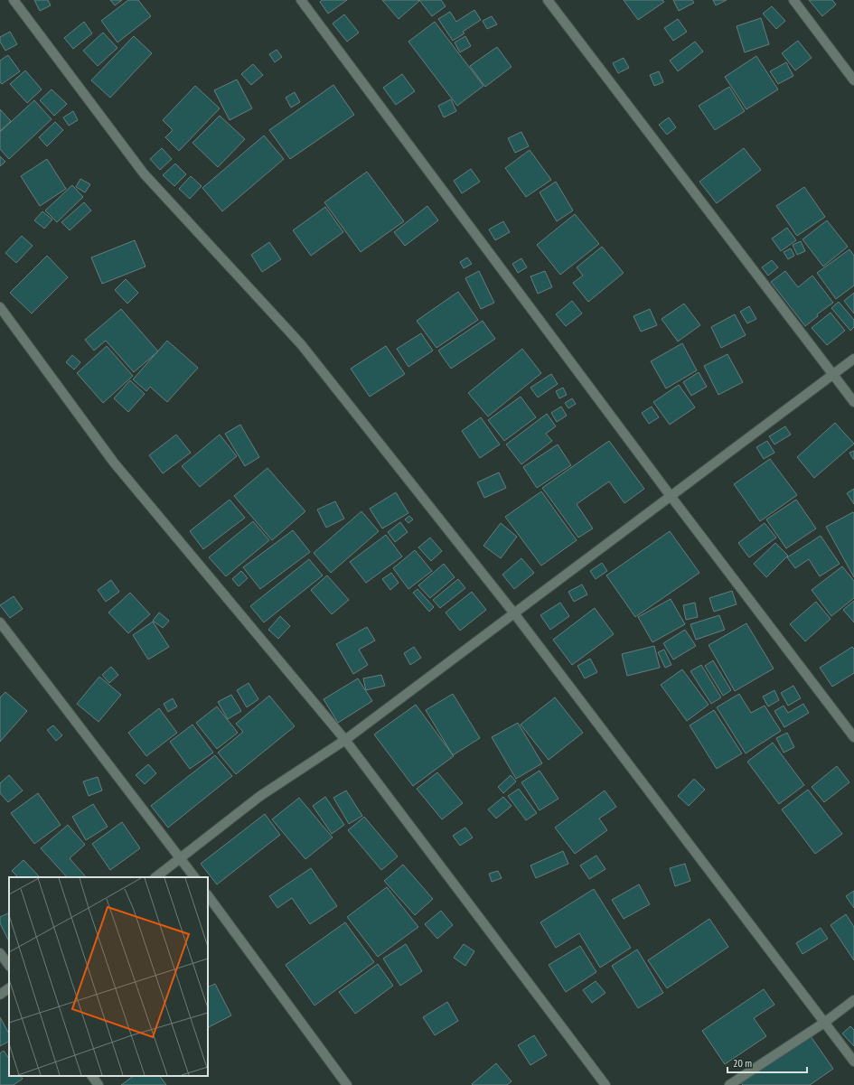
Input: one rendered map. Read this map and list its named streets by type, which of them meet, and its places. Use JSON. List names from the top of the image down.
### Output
{
  "scale_bar": "20 m"
}
